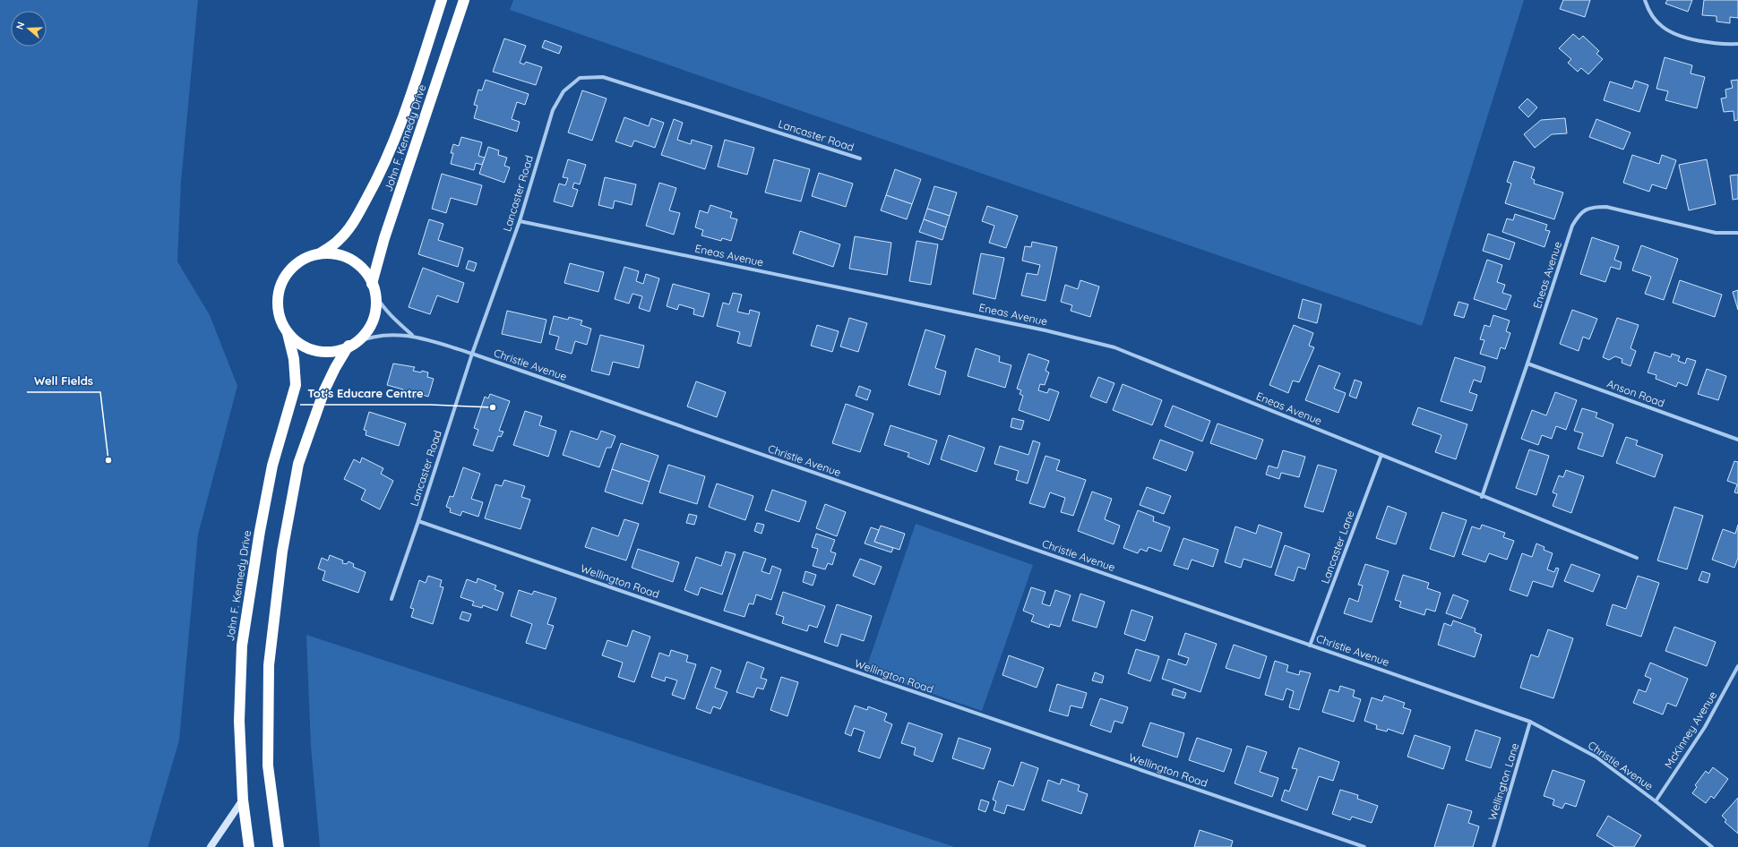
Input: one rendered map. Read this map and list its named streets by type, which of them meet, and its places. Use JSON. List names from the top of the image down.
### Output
{
  "streets": {
    "highway": ["John F. Kennedy Drive"],
    "street": [
      "Lancaster Road",
      "Eneas Avenue",
      "Christie Avenue",
      "Anson Road",
      "Lancaster Lane",
      "Wellington Road",
      "McKinney Avenue",
      "Wellington Lane"
    ]
  },
  "crossings": [
    ["Lancaster Road", "Eneas Avenue"],
    ["Lancaster Road", "Christie Avenue"],
    ["Lancaster Road", "Wellington Road"],
    ["John F. Kennedy Drive", "Christie Avenue"],
    ["Eneas Avenue", "Anson Road"],
    ["Eneas Avenue", "Lancaster Lane"],
    ["Christie Avenue", "Lancaster Lane"],
    ["Christie Avenue", "McKinney Avenue"],
    ["Christie Avenue", "Wellington Lane"]
  ],
  "places": ["Tot's Educare Centre", "Well Fields"],
  "north": "left"
}
